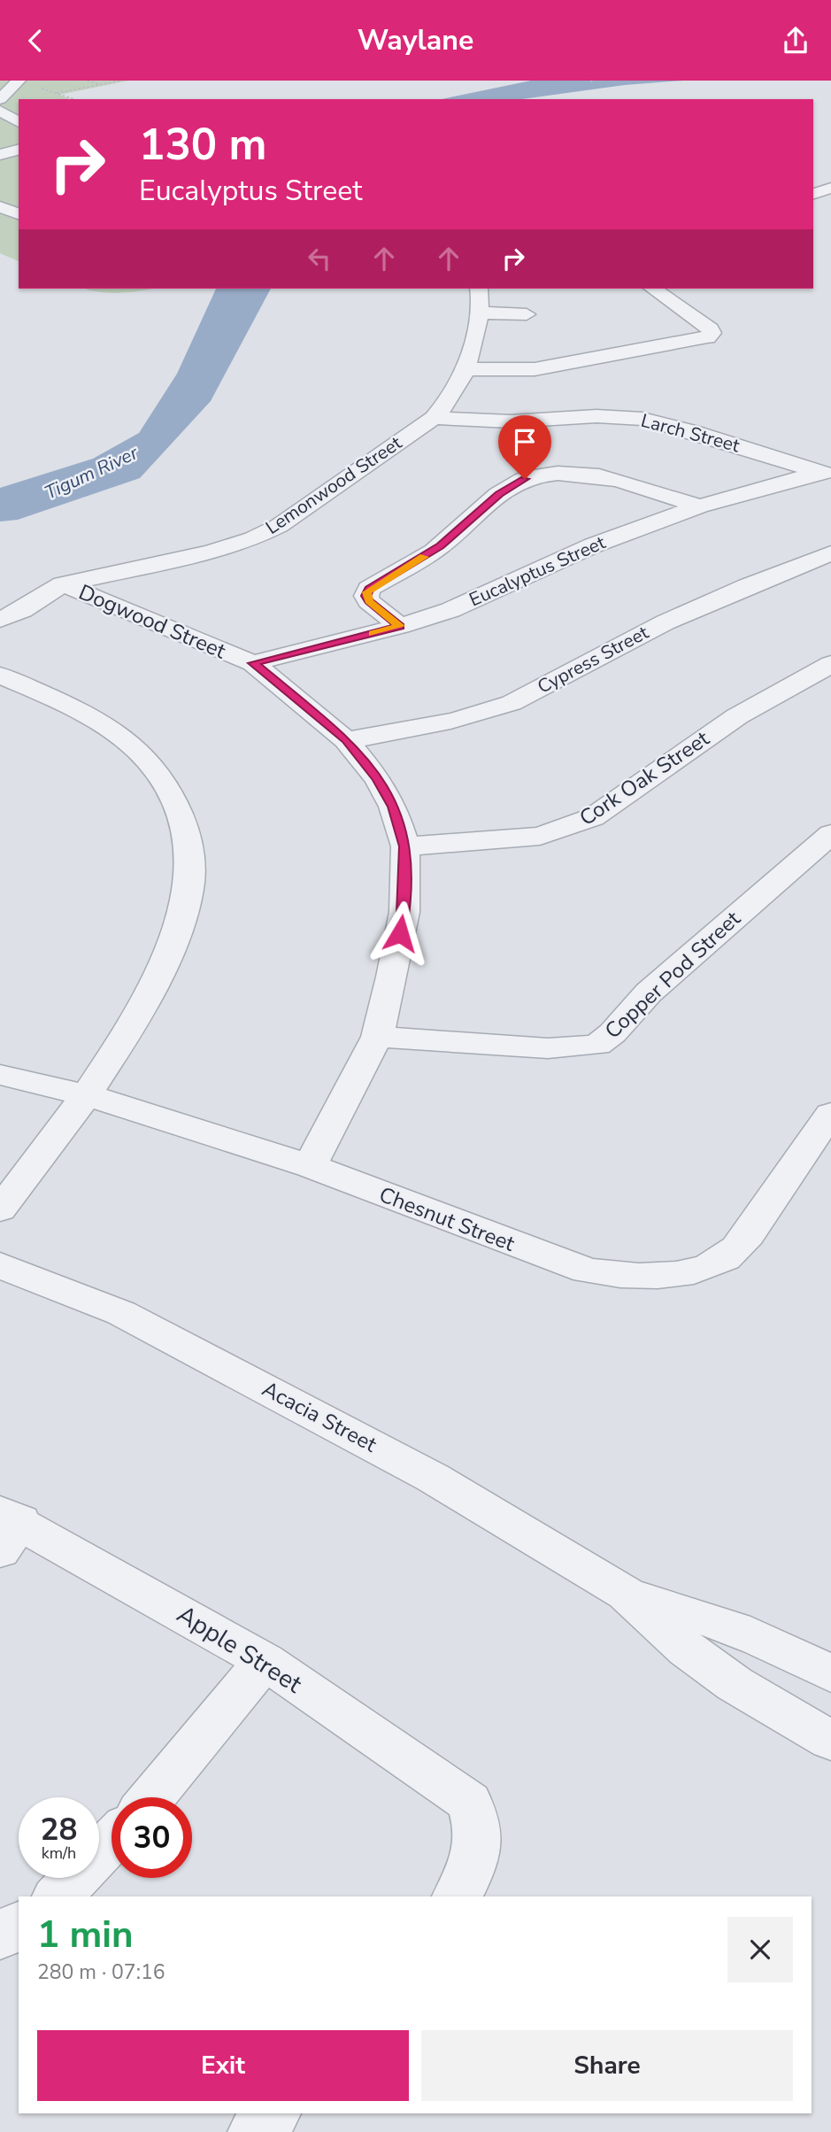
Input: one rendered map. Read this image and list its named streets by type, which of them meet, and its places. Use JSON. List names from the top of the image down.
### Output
{
  "streets": {
    "street": [
      "Larch Street",
      "Lemonwood Street",
      "Eucalyptus Street",
      "Dogwood Street",
      "Cypress Street",
      "Cork Oak Street",
      "Copper Pod Street",
      "Chesnut Street",
      "Acacia Street",
      "Apple Street"
    ]
  },
  "crossings": [
    ["Larch Street", "Lemonwood Street"],
    ["Larch Street", "Eucalyptus Street"],
    ["Lemonwood Street", "Dogwood Street"],
    ["Eucalyptus Street", "Dogwood Street"],
    ["Dogwood Street", "Cypress Street"],
    ["Dogwood Street", "Cork Oak Street"],
    ["Dogwood Street", "Copper Pod Street"],
    ["Dogwood Street", "Chesnut Street"]
  ],
  "water": ["Tigum River"],
  "page": {
    "header": "Waylane",
    "turn": ["130 m", "Eucalyptus Street"],
    "speed": "28 km/h",
    "limit": "30",
    "heading": ["1 min", "280 m · 07:16"],
    "buttons": ["Exit", "Share"]
  }
}
